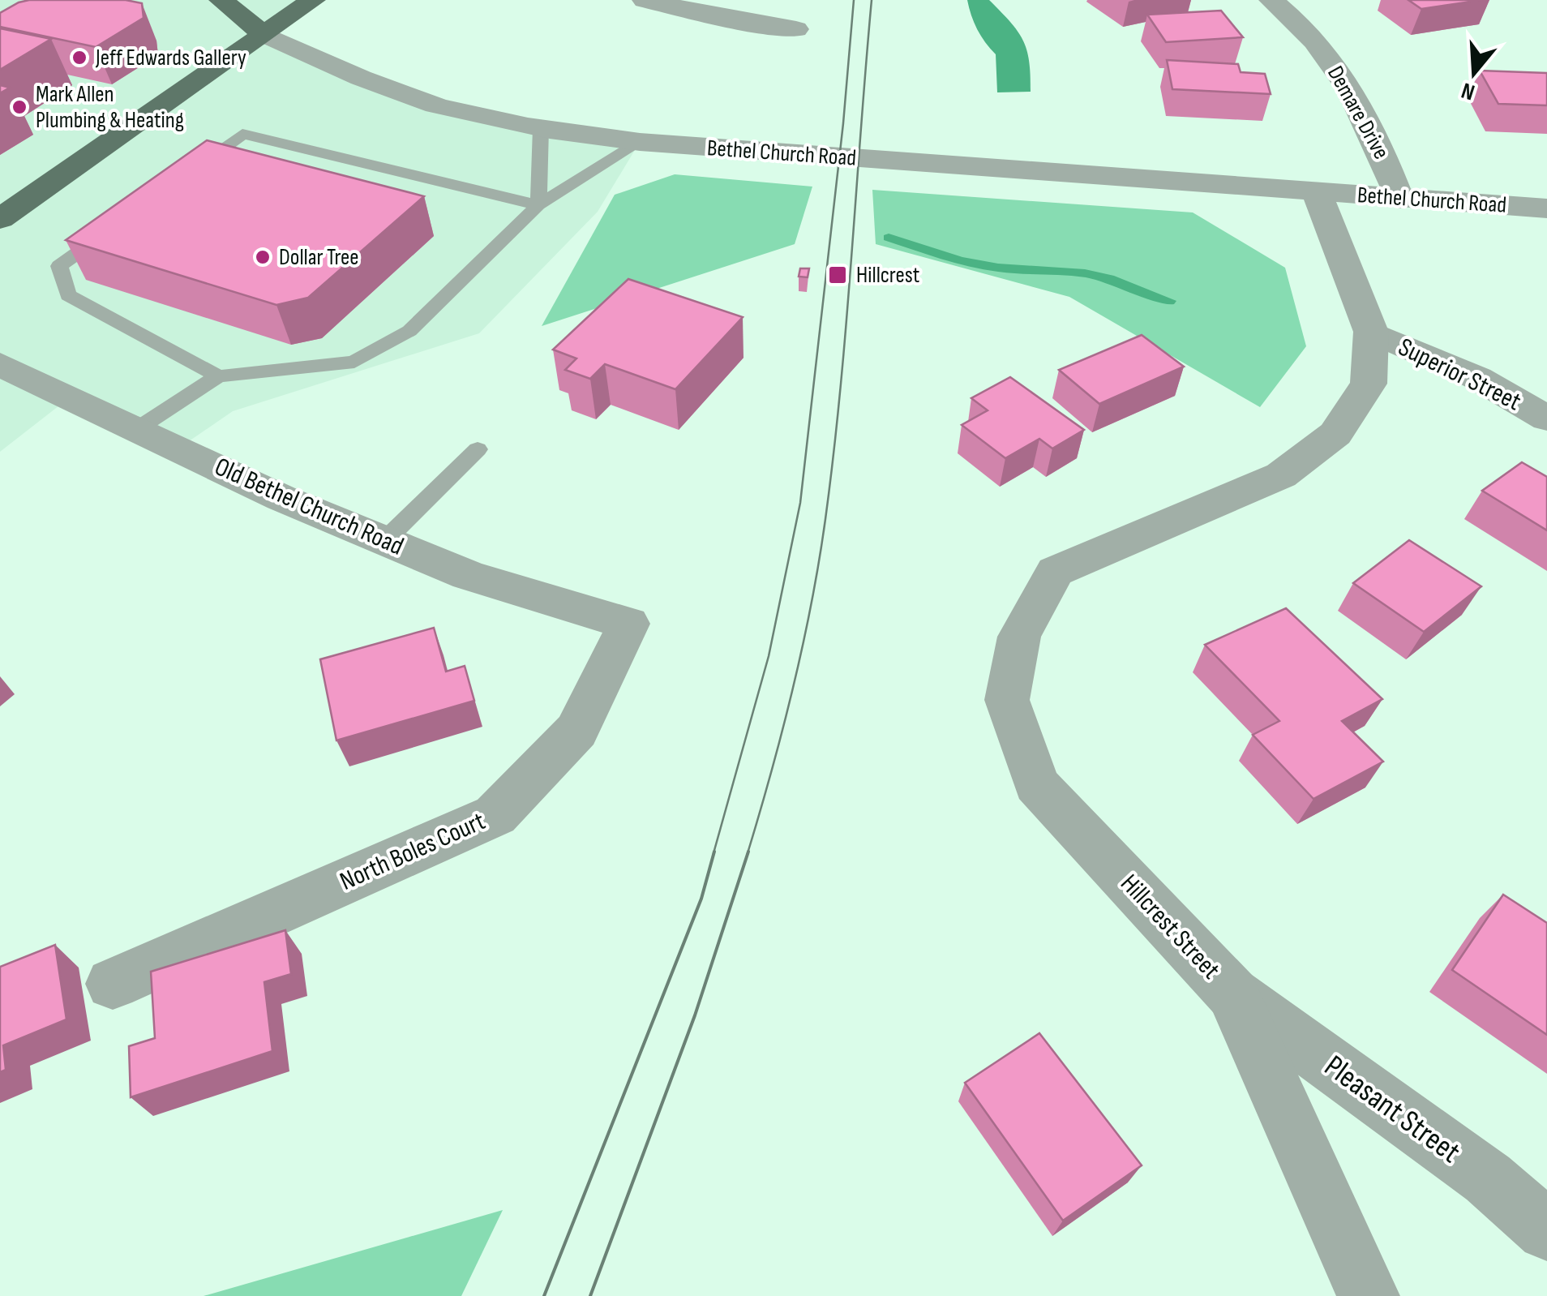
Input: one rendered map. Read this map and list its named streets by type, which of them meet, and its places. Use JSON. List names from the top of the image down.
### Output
{
  "streets": {
    "street": [
      "Demare Drive",
      "Bethel Church Road",
      "Superior Street",
      "Old Bethel Church Road",
      "North Boles Court",
      "Hillcrest Street",
      "Pleasant Street"
    ]
  },
  "crossings": [
    ["Demare Drive", "Bethel Church Road"],
    ["Bethel Church Road", "Superior Street"],
    ["Bethel Church Road", "Hillcrest Street"],
    ["Old Bethel Church Road", "North Boles Court"],
    ["Hillcrest Street", "Pleasant Street"]
  ],
  "places": {
    "other": ["Jeff Edwards Gallery", "Mark Allen Plumbing & Heating", "Dollar Tree"],
    "transit": ["Hillcrest"]
  },
  "north": "bottom"
}
